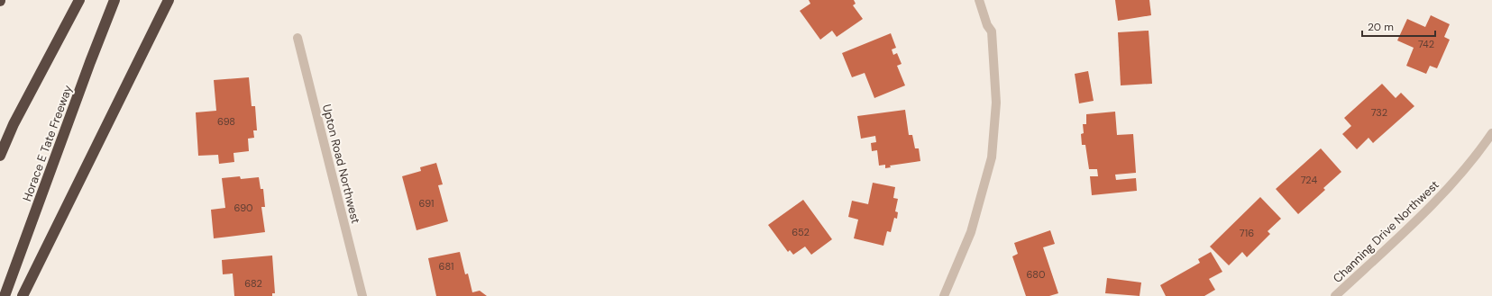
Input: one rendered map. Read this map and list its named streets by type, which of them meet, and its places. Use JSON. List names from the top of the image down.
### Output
{
  "streets": {
    "highway": ["Horace E Tate Freeway"],
    "street": ["Upton Road Northwest", "Channing Drive Northwest"]
  },
  "house_numbers": [
    "742",
    "732",
    "698",
    "724",
    "691",
    "690",
    "652",
    "716",
    "681",
    "680",
    "682"
  ],
  "scale_bar": "20 m"
}
